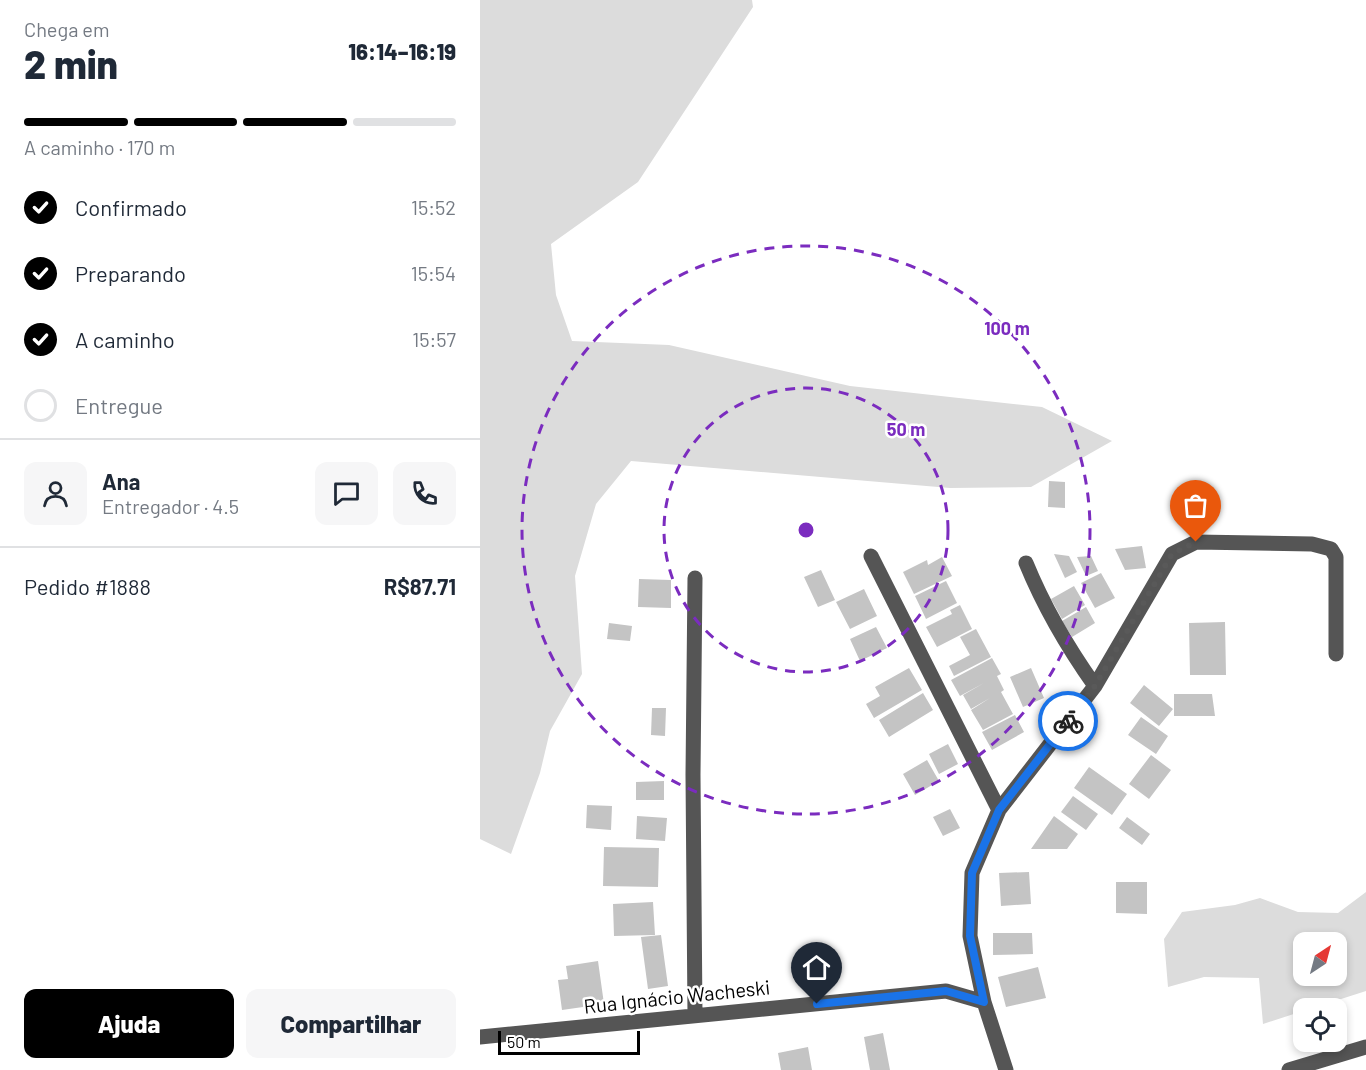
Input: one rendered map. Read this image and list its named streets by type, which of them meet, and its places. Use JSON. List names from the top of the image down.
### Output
{
  "streets": {
    "street": ["Rua Ignácio Wacheski"]
  },
  "scale_bar": "50 m",
  "north": "top right",
  "page": {
    "heading": ["2 min", "Chega em", "16:14–16:19"],
    "panel": [
      "Ana",
      "Entregador · 4.5",
      "Pedido #1888",
      "R$87.71"
    ],
    "bar": "A caminho · 170 m",
    "list": [
      ["Confirmado", "15:52"],
      ["Preparando", "15:54"],
      ["A caminho", "15:57"],
      "Entregue"
    ],
    "buttons": ["Ajuda", "Compartilhar"],
    "scale": "50 m"
  },
  "rings": ["100 m", "50 m"]
}
